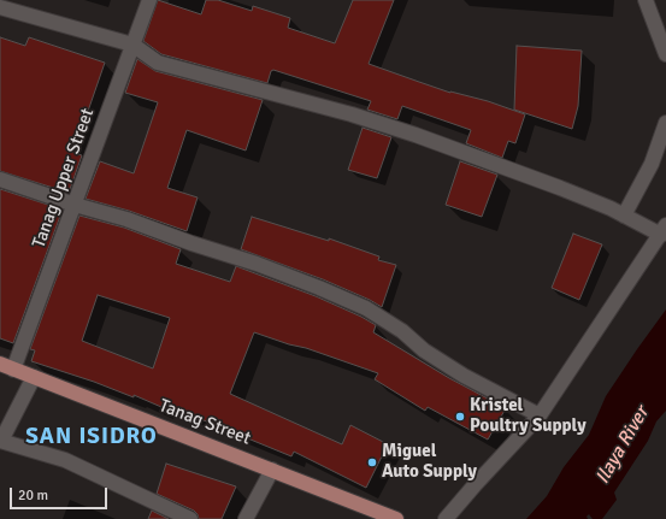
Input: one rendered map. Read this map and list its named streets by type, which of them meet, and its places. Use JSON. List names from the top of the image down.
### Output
{
  "streets": {
    "main road": ["Tanag Street"],
    "street": ["Tanag Upper Street"]
  },
  "crossings": [
    ["Tanag Upper Street", "Tanag Street"]
  ],
  "districts": ["SAN ISIDRO"],
  "water": ["Ilaya River"],
  "places": ["Kristel Poultry Supply", "Miguel Auto Supply"],
  "scale_bar": "20 m"
}
